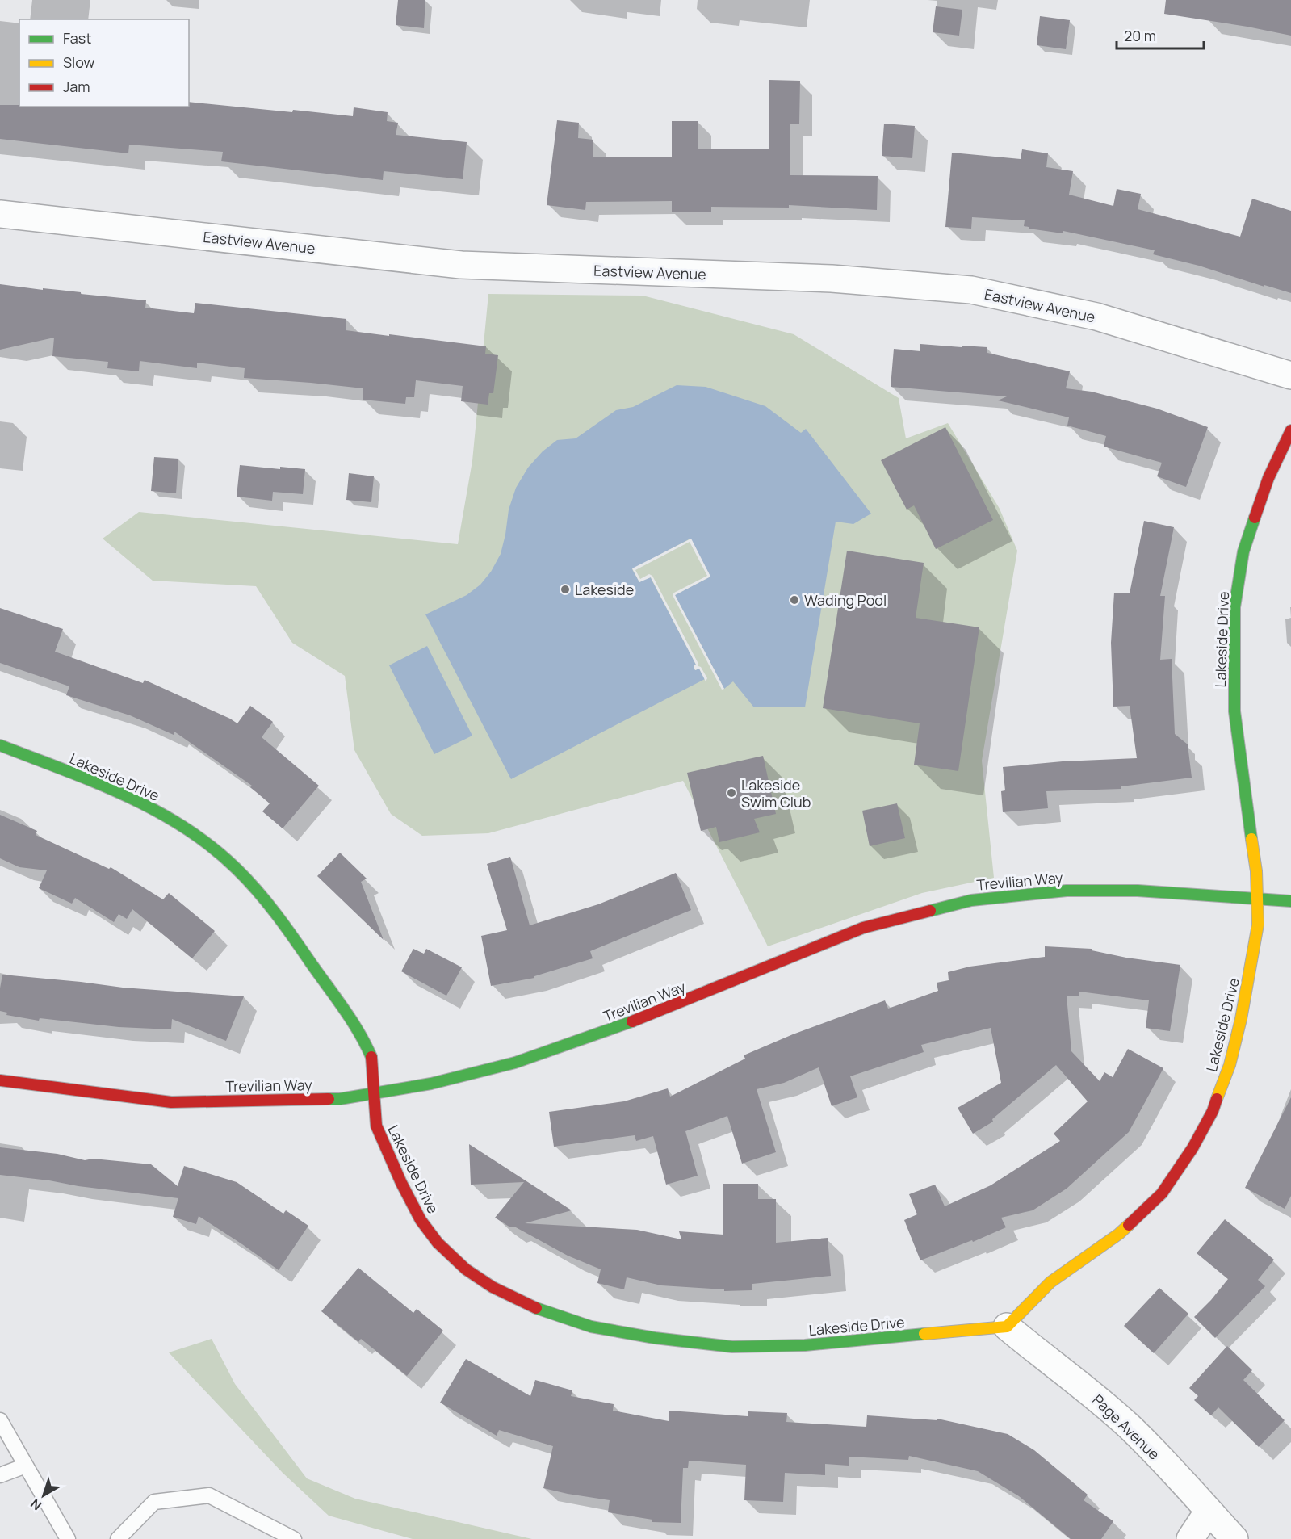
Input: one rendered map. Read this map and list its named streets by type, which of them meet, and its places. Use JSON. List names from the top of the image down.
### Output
{
  "streets": {
    "street": [
      "Eastview Avenue",
      "Lakeside Drive",
      "Trevilian Way",
      "Page Avenue"
    ]
  },
  "crossings": [
    ["Lakeside Drive", "Trevilian Way"],
    ["Lakeside Drive", "Page Avenue"]
  ],
  "places": ["Lakeside", "Wading Pool", "Lakeside Swim Club"],
  "legend": ["Fast", "Slow", "Jam"],
  "scale_bar": "20 m",
  "north": "bottom left"
}
